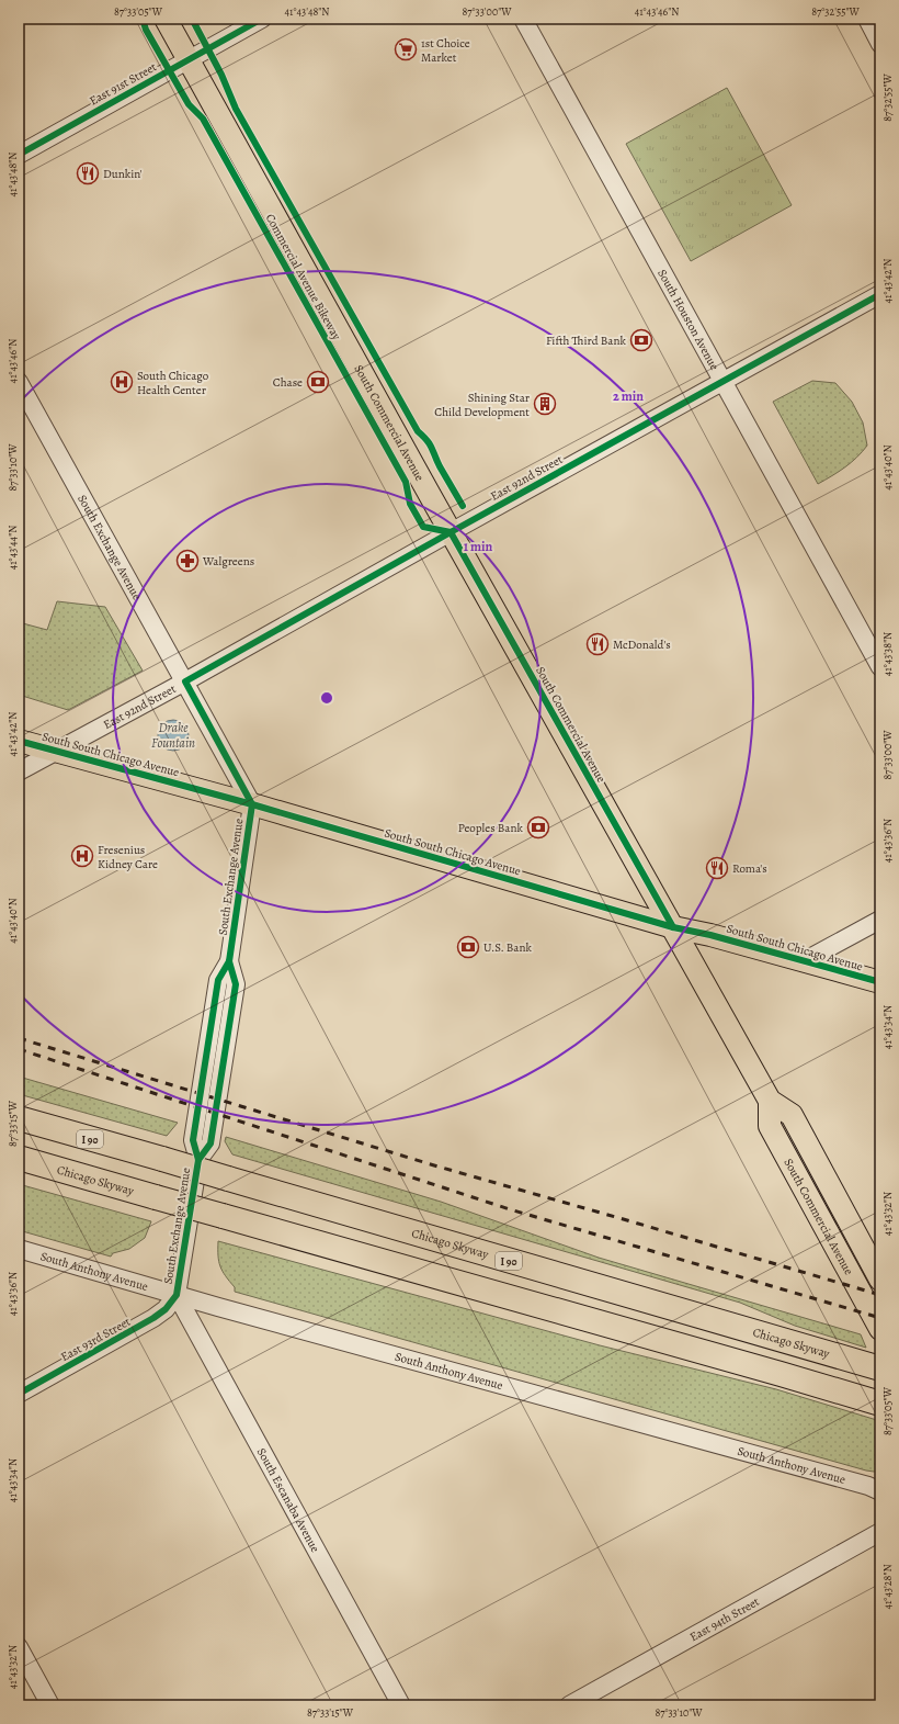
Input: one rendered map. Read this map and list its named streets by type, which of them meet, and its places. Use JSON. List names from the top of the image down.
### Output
{
  "streets": {
    "highway": ["I 90", "Chicago Skyway"],
    "main road": ["South Commercial Avenue", "South South Chicago Avenue"],
    "street": [
      "East 91st Street",
      "South Houston Avenue",
      "East 92nd Street",
      "South Exchange Avenue",
      "South Anthony Avenue",
      "East 93rd Street",
      "South Escanaba Avenue",
      "East 94th Street"
    ],
    "cycle path": ["Commercial Avenue Bikeway"]
  },
  "crossings": [
    ["East 91st Street", "South Commercial Avenue"],
    ["South Houston Avenue", "East 92nd Street"],
    ["South Commercial Avenue", "East 92nd Street"],
    ["South Commercial Avenue", "South South Chicago Avenue"],
    ["East 92nd Street", "South Exchange Avenue"],
    ["East 92nd Street", "South South Chicago Avenue"],
    ["South Exchange Avenue", "South South Chicago Avenue"],
    ["South Exchange Avenue", "South Anthony Avenue"],
    ["South Exchange Avenue", "East 93rd Street"],
    ["South Exchange Avenue", "South Escanaba Avenue"],
    ["South Anthony Avenue", "East 93rd Street"],
    ["South Anthony Avenue", "South Escanaba Avenue"],
    ["East 93rd Street", "South Escanaba Avenue"]
  ],
  "water": ["Drake Fountain"],
  "places": {
    "supermarket": ["1st Choice Market"],
    "restaurant": ["Dunkin'", "McDonald's", "Roma's"],
    "bank": [
      "Fifth Third Bank",
      "Chase",
      "Peoples Bank",
      "U.S. Bank"
    ],
    "hospital": ["South Chicago Health Center", "Fresenius Kidney Care"],
    "building": ["Shining Star Child Development"],
    "pharmacy": ["Walgreens"]
  },
  "coordinates": [
    "87°33'05\"W",
    "41°43'48\"N",
    "87°33'00\"W",
    "41°43'46\"N",
    "87°32'55\"W",
    "41°43'42\"N",
    "87°33'10\"W",
    "41°43'40\"N",
    "41°43'44\"N",
    "41°43'38\"N",
    "41°43'36\"N",
    "41°43'34\"N",
    "87°33'15\"W",
    "41°43'32\"N",
    "41°43'28\"N"
  ],
  "rings": ["2 min", "1 min"]
}
